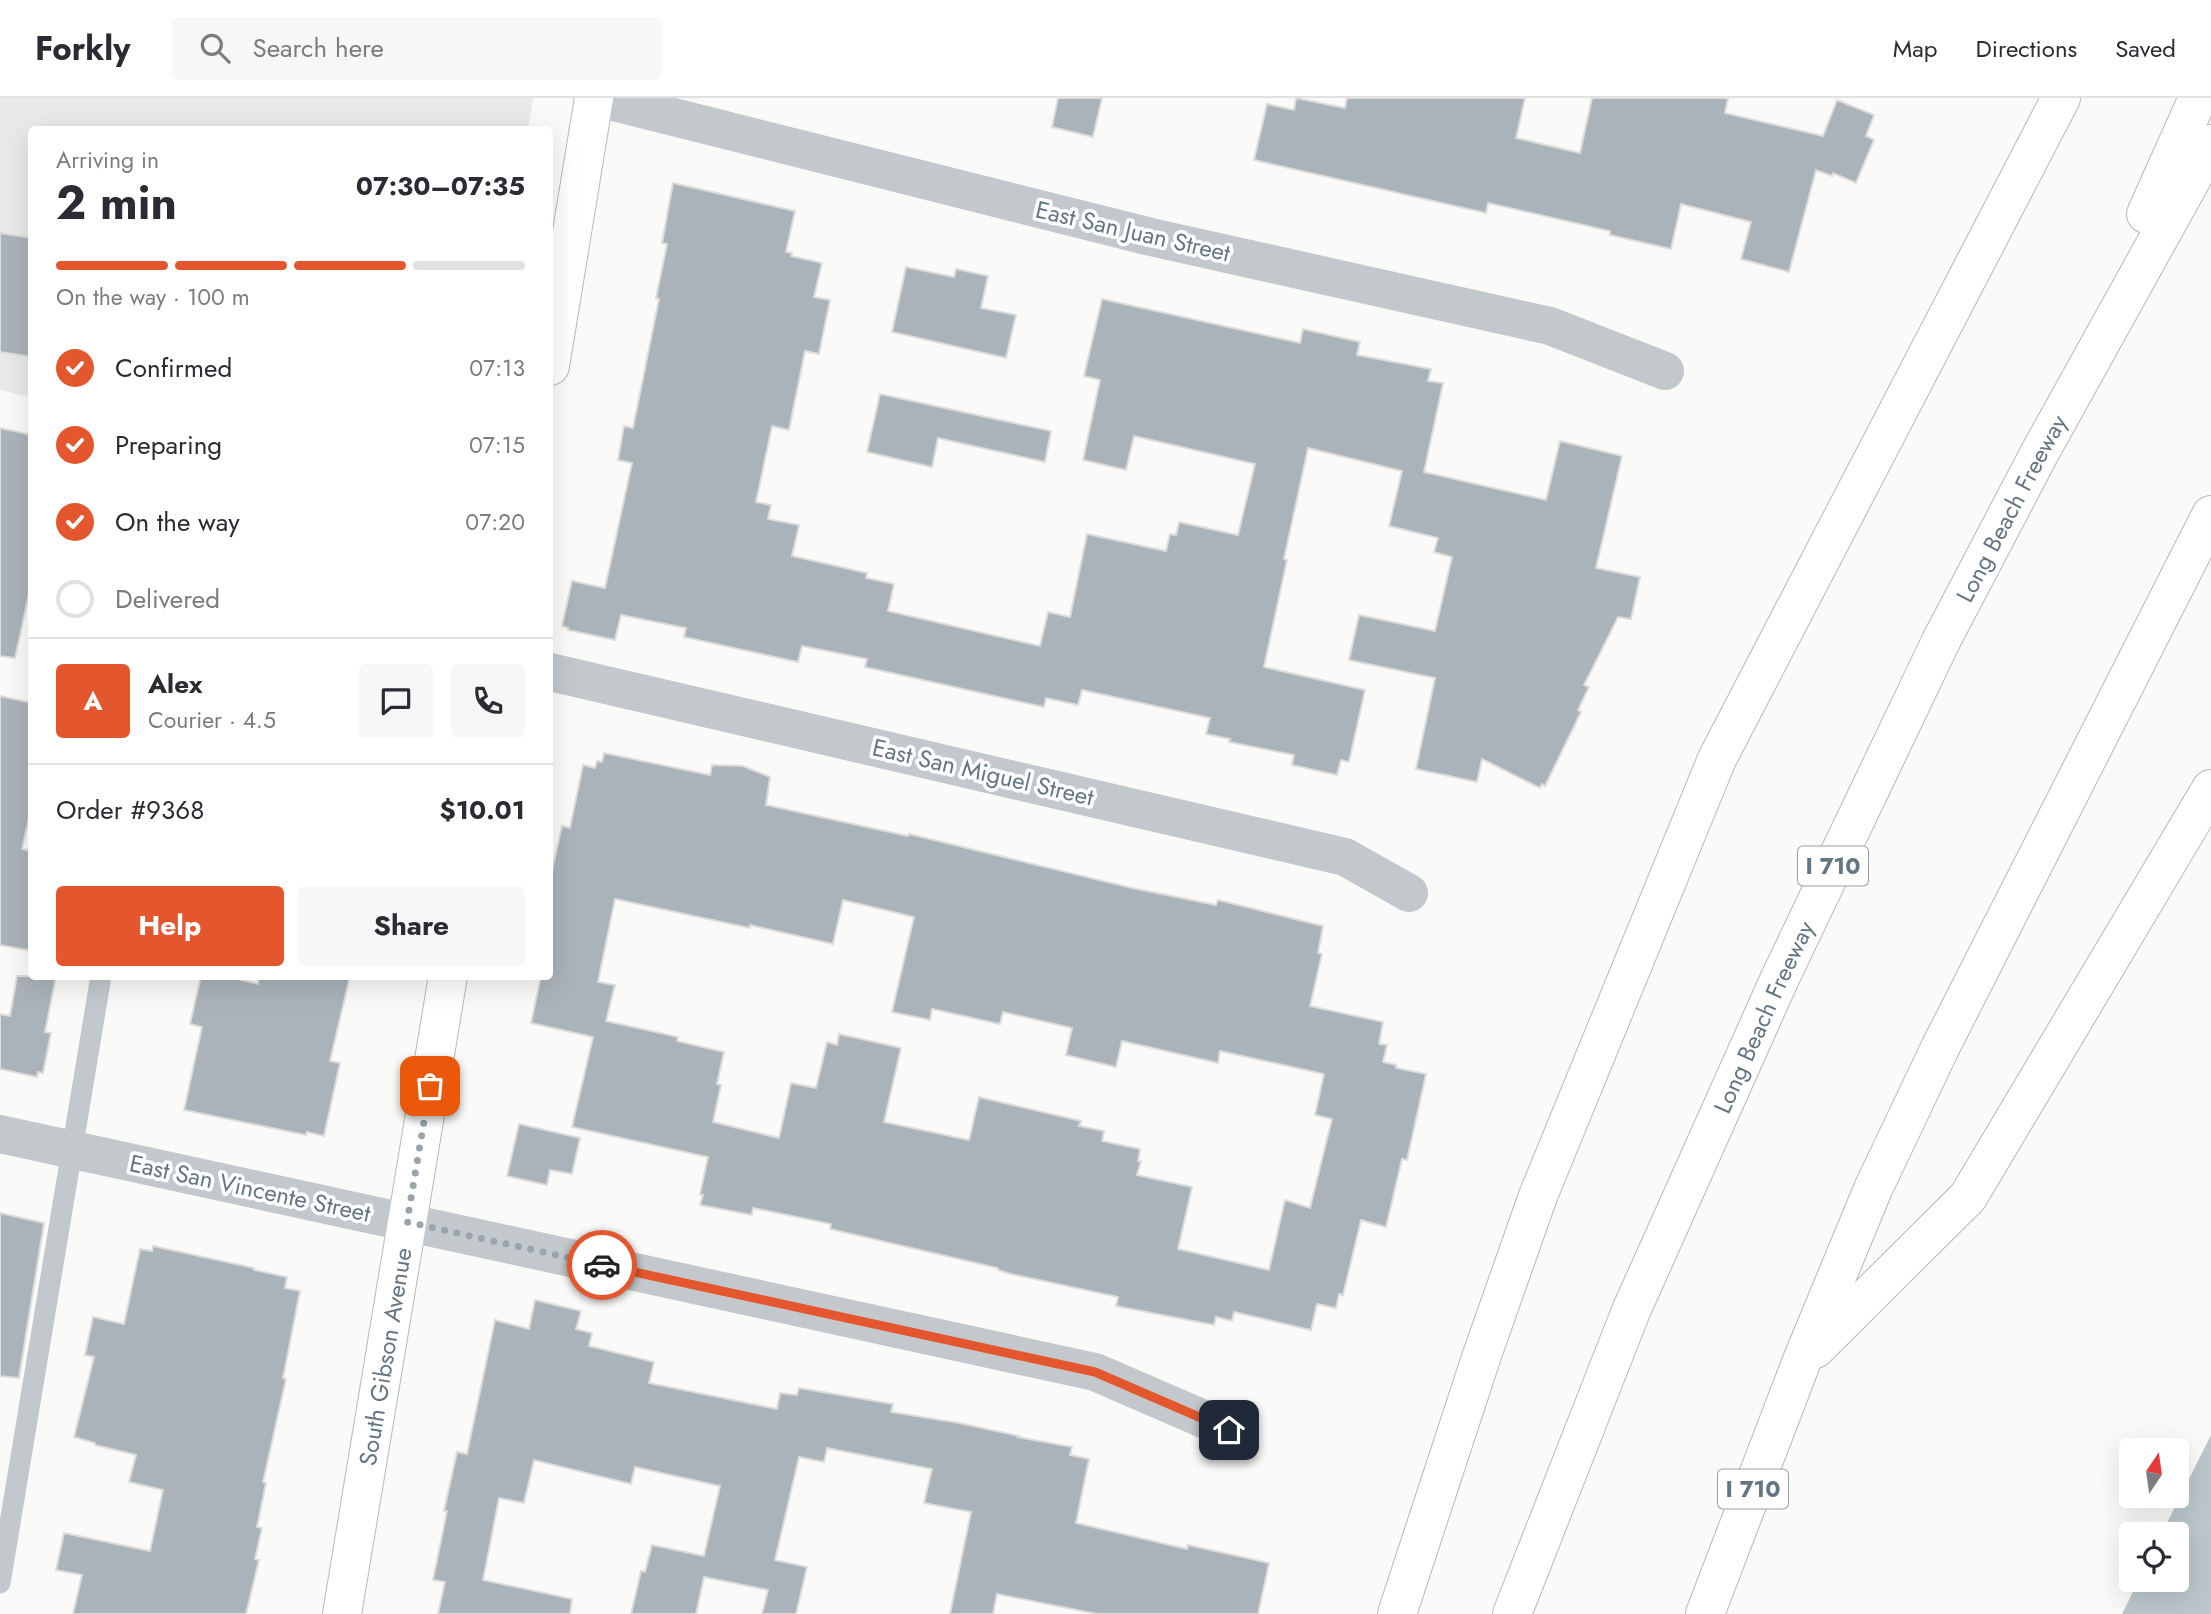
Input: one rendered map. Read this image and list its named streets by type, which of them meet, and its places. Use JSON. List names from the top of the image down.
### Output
{
  "streets": {
    "main road": ["Long Beach Freeway", "I 710", "South Gibson Avenue"],
    "street": ["East San Juan Street", "East San Miguel Street", "East San Vincente Street"]
  },
  "crossings": [
    ["East San Vincente Street", "South Gibson Avenue"]
  ],
  "north": "top",
  "page": {
    "header": "Forkly",
    "search": "Search here",
    "nav": ["Map", "Directions", "Saved"],
    "heading": ["2 min", "Arriving in", "07:30–07:35"],
    "panel": [
      "Alex",
      "Courier · 4.5",
      "Order #9368",
      "$10.01"
    ],
    "bar": "On the way · 100 m",
    "list": [
      ["Confirmed", "07:13"],
      ["Preparing", "07:15"],
      ["On the way", "07:20"],
      "Delivered"
    ],
    "round": "A",
    "buttons": ["Help", "Share"]
  }
}
